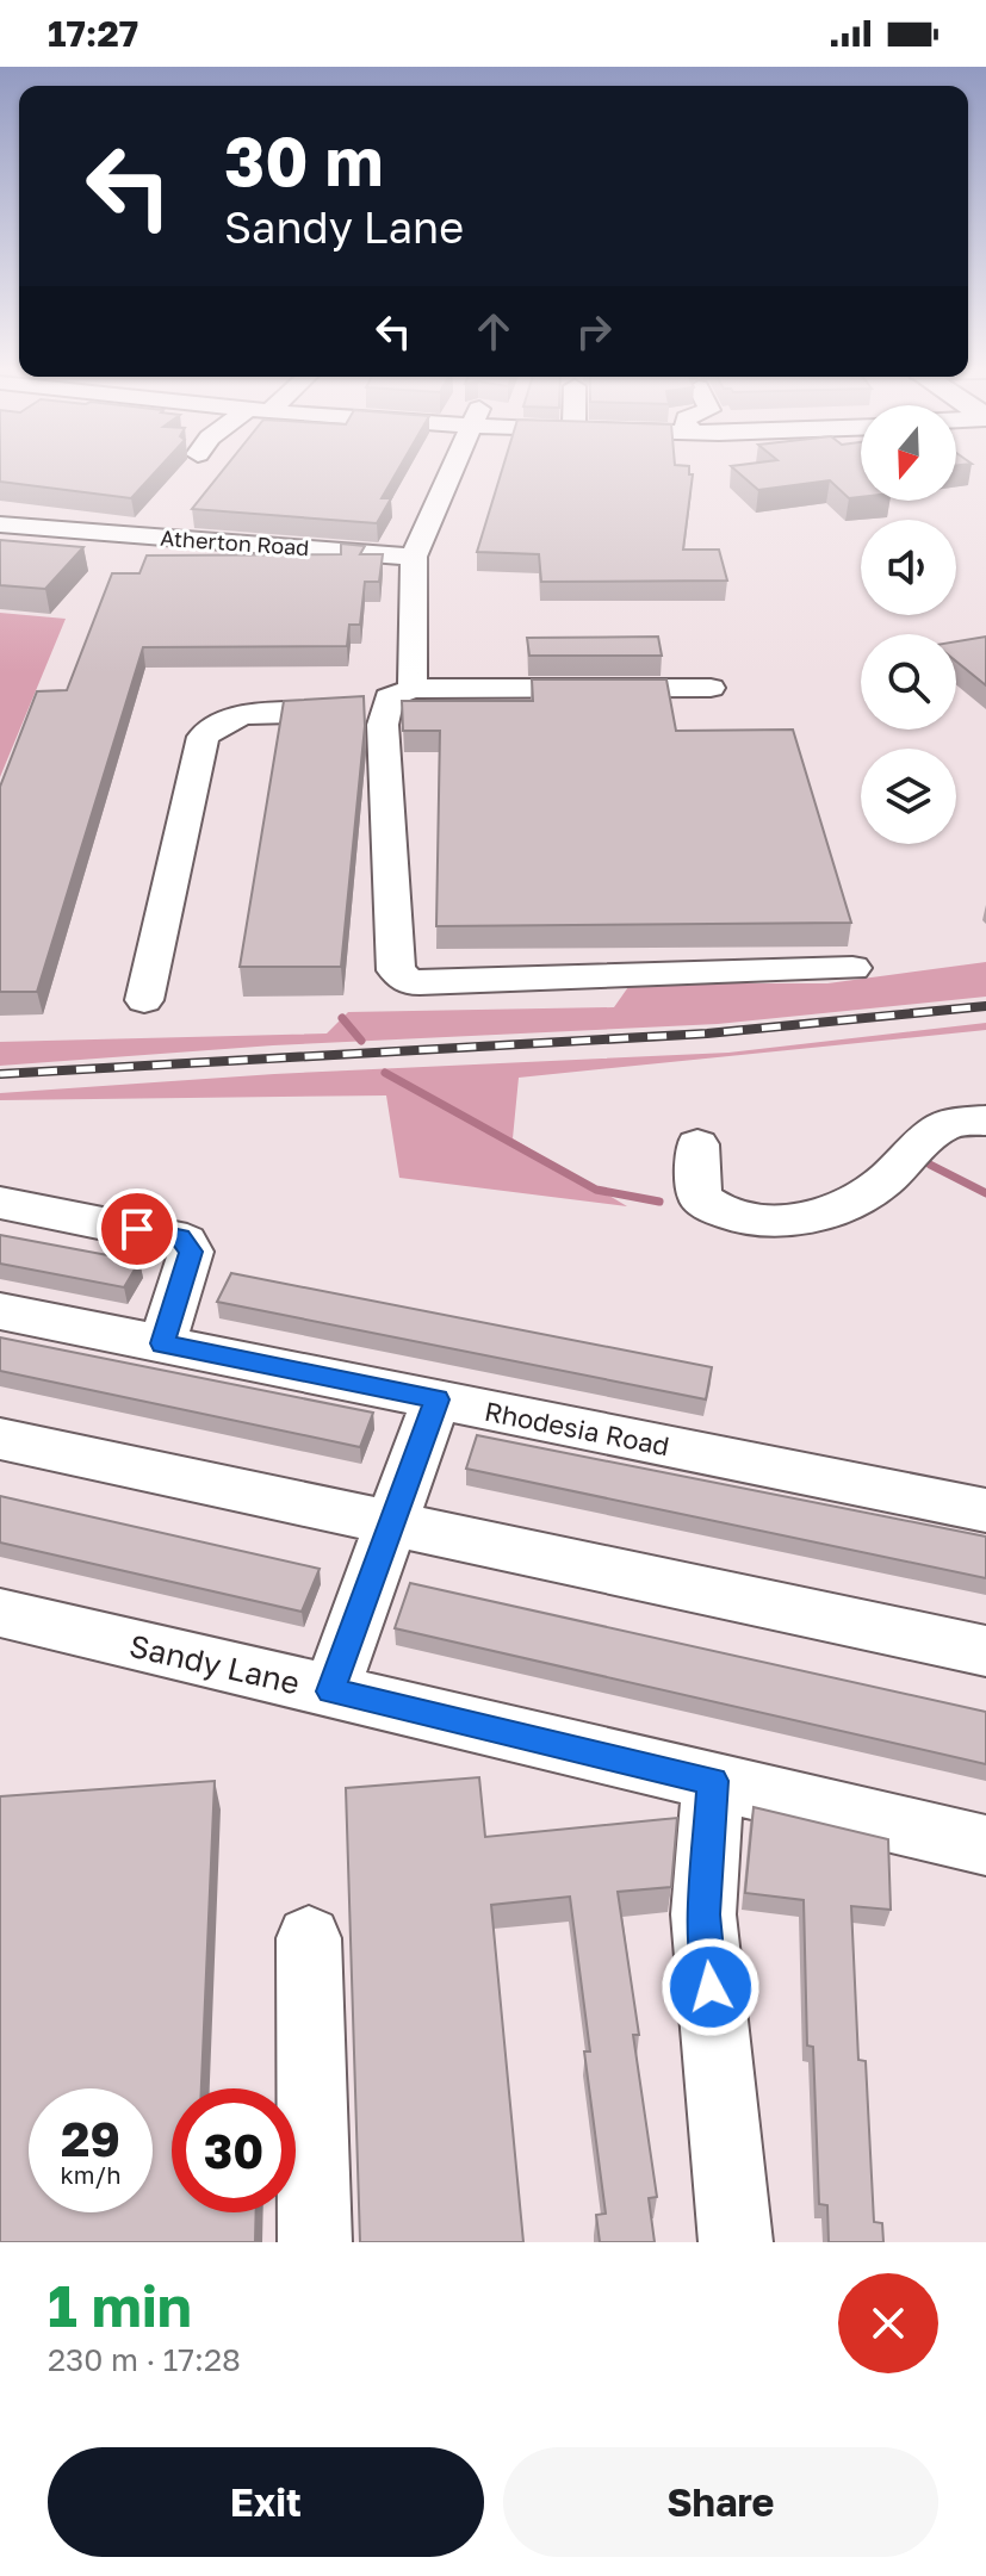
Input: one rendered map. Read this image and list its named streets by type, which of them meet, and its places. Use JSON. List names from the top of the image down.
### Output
{
  "streets": {
    "street": ["Atherton Road", "Rhodesia Road", "Sandy Lane"]
  },
  "north": "bottom",
  "page": {
    "status": "17:27",
    "turn": ["30 m", "Sandy Lane"],
    "speed": "29 km/h",
    "limit": "30",
    "heading": ["1 min", "230 m · 17:28"],
    "buttons": ["Exit", "Share"]
  }
}
